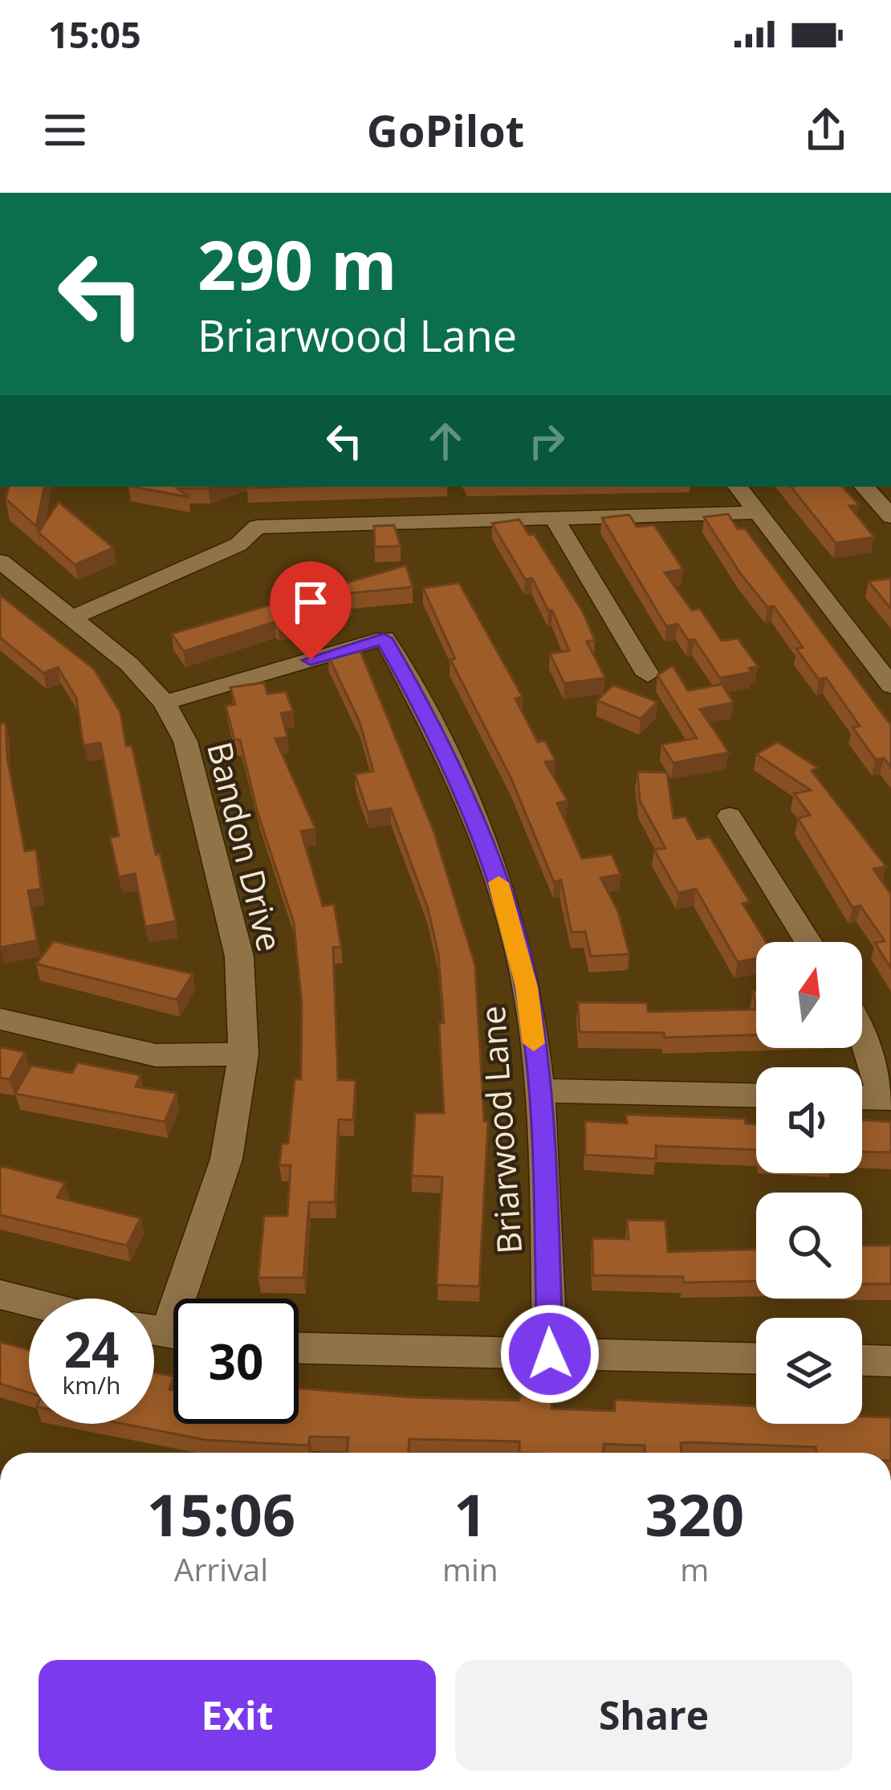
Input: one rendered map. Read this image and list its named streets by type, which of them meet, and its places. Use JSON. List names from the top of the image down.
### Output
{
  "streets": {
    "street": ["Bandon Drive", "Briarwood Lane"]
  },
  "crossings": [
    ["Bandon Drive", "Briarwood Lane"]
  ],
  "north": "top",
  "page": {
    "status": "15:05",
    "header": "GoPilot",
    "turn": ["290 m", "Briarwood Lane"],
    "speed": "24 km/h",
    "limit": "30",
    "eta": [
      "15:06",
      "Arrival",
      "1",
      "min",
      "320",
      "m"
    ],
    "buttons": ["Exit", "Share"]
  }
}
